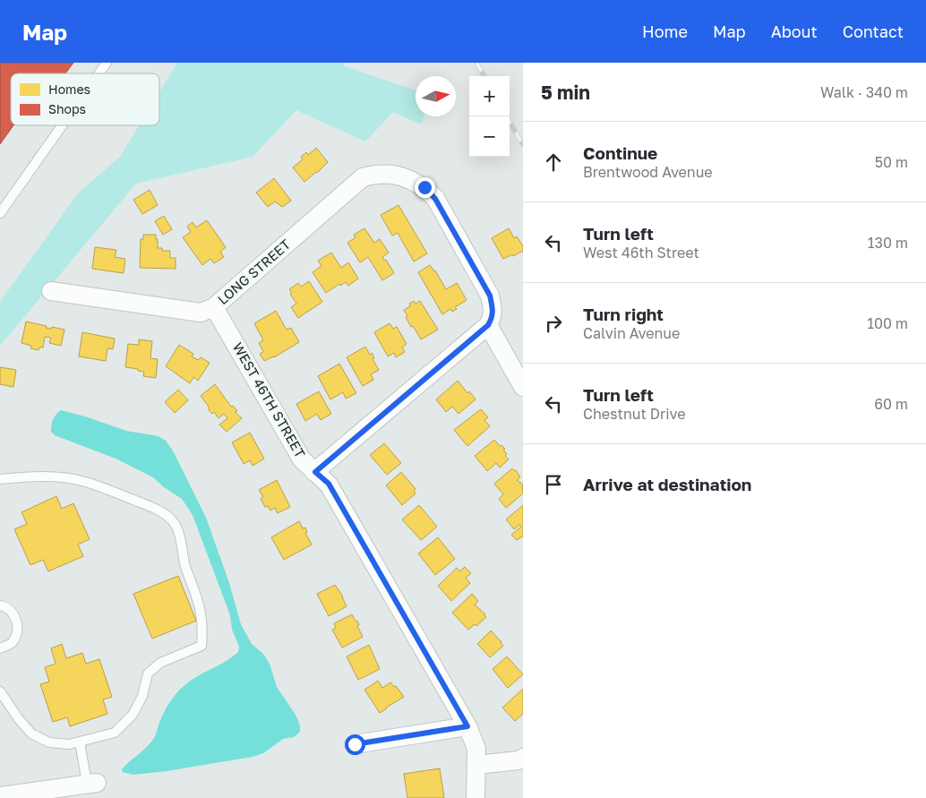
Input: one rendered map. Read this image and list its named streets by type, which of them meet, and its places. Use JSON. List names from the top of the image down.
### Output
{
  "streets": {
    "street": ["LONG STREET", "WEST 46TH STREET"]
  },
  "crossings": [
    ["LONG STREET", "WEST 46TH STREET"]
  ],
  "legend": ["Homes", "Shops"],
  "north": "right",
  "page": {
    "header": "Map",
    "nav": [
      "Home",
      "Map",
      "About",
      "Contact"
    ],
    "heading": ["5 min", "Walk · 340 m"],
    "map_buttons": ["+", "−"],
    "list": [
      ["Continue", "Brentwood Avenue", "50 m"],
      ["Turn left", "West 46th Street", "130 m"],
      ["Turn right", "Calvin Avenue", "100 m"],
      ["Turn left", "Chestnut Drive", "60 m"],
      "Arrive at destination"
    ]
  }
}
